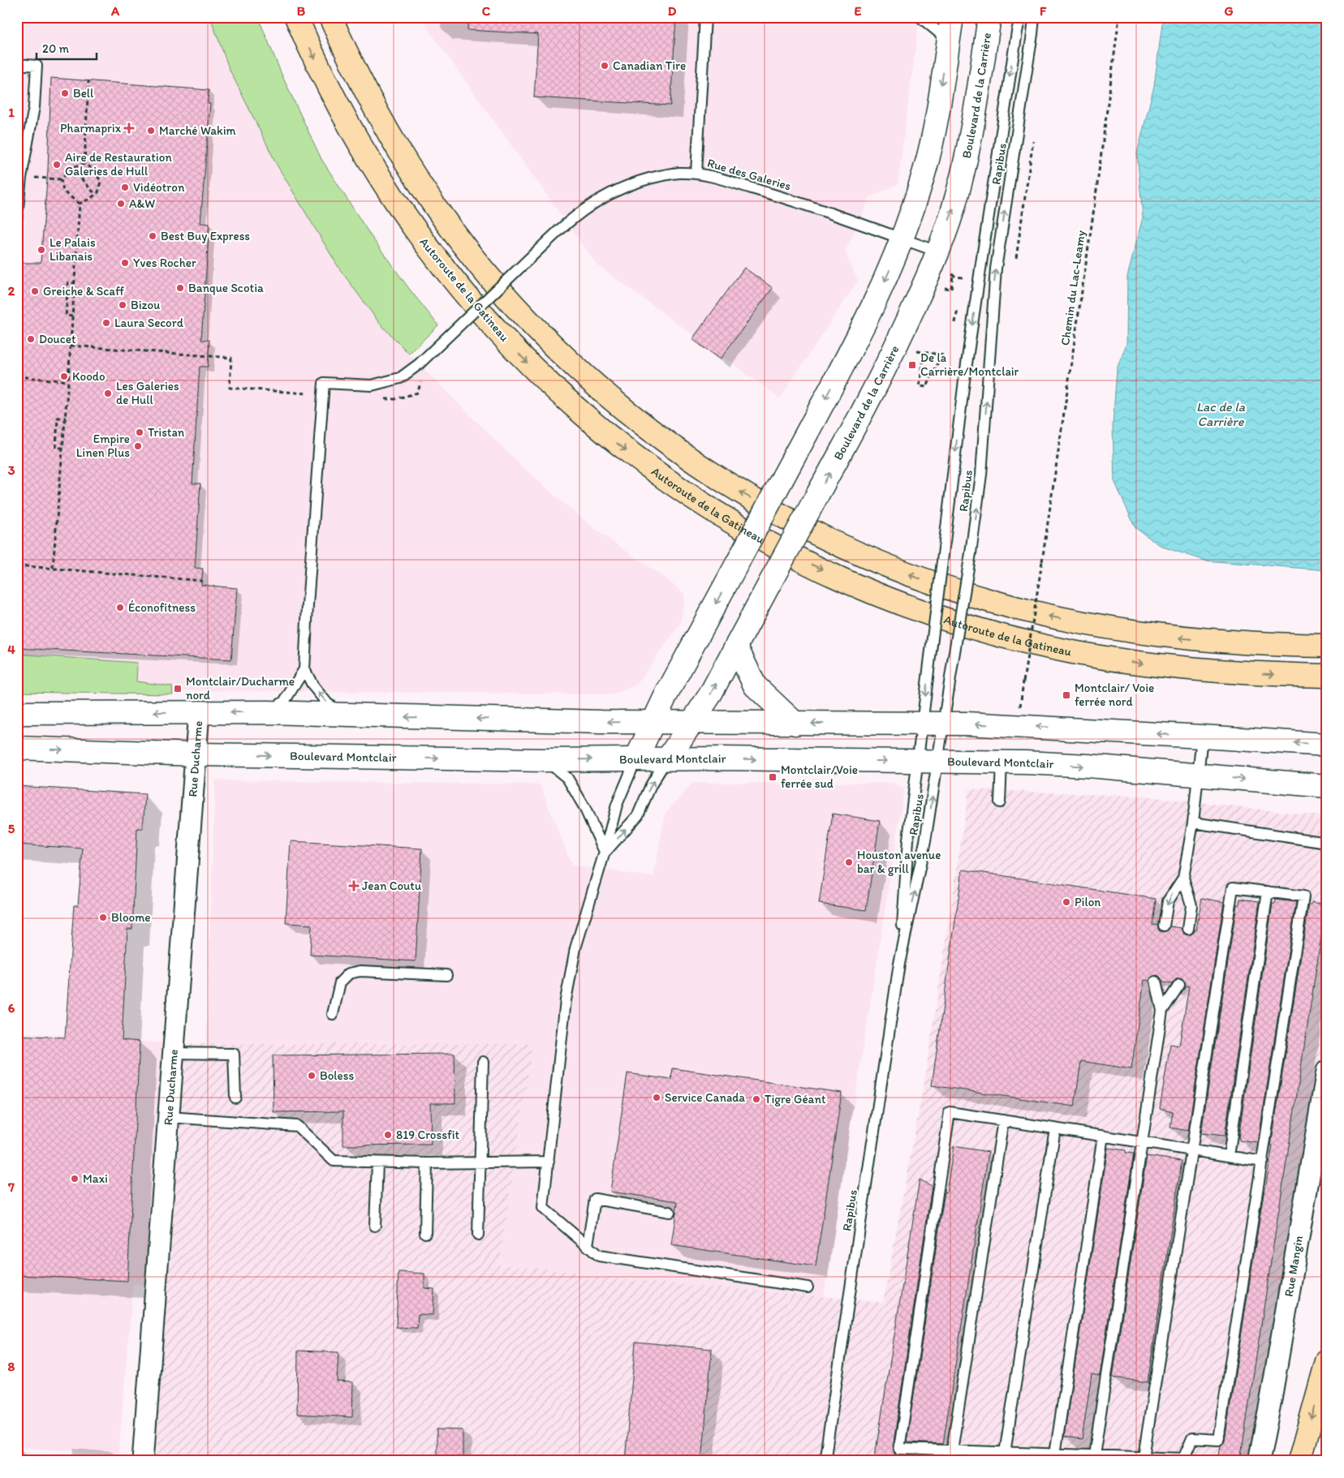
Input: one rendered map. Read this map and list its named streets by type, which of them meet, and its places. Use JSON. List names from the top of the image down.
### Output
{
  "streets": {
    "highway": ["Autoroute de la Gatineau"],
    "main road": ["Boulevard de la Carrière", "Boulevard Montclair"],
    "street": ["Rue Ducharme", "Rue Mangin"],
    "lane": ["Rapibus", "Rue des Galeries"],
    "path": ["Chemin du Lac-Leamy"]
  },
  "crossings": [
    ["Boulevard de la Carrière", "Rue des Galeries"],
    ["Boulevard de la Carrière", "Boulevard Montclair"],
    ["Rapibus", "Boulevard Montclair"],
    ["Boulevard Montclair", "Rue Ducharme"]
  ],
  "water": ["Lac de la Carrière"],
  "places": {
    "other": [
      "Canadian Tire",
      "Bell",
      "Marché Wakim",
      "Aire de Restauration Galeries de Hull",
      "Vidéotron",
      "A&W",
      "Best Buy Express",
      "Le Palais Libanais",
      "Yves Rocher",
      "Banque Scotia",
      "Greiche & Scaff",
      "Bizou",
      "Laura Secord",
      "Doucet",
      "Koodo",
      "Les Galeries de Hull",
      "Tristan",
      "Empire Linen Plus",
      "Éconofitness",
      "Houston avenue bar & grill",
      "Pilon",
      "Bloome",
      "Boless",
      "Service Canada",
      "Tigre Géant",
      "819 Crossfit",
      "Maxi"
    ],
    "health": ["Pharmaprix", "Jean Coutu"],
    "transit": [
      "De la Carrière/Montclair",
      "Montclair/Ducharme nord",
      "Montclair/ Voie ferrée nord",
      "Montclair/Voie ferrée sud"
    ]
  },
  "scale_bar": "20 m",
  "grid": {
    "columns": [
      "A",
      "B",
      "C",
      "D",
      "E",
      "F",
      "G"
    ],
    "rows": [
      "1",
      "2",
      "3",
      "4",
      "5",
      "6",
      "7",
      "8"
    ]
  }
}
